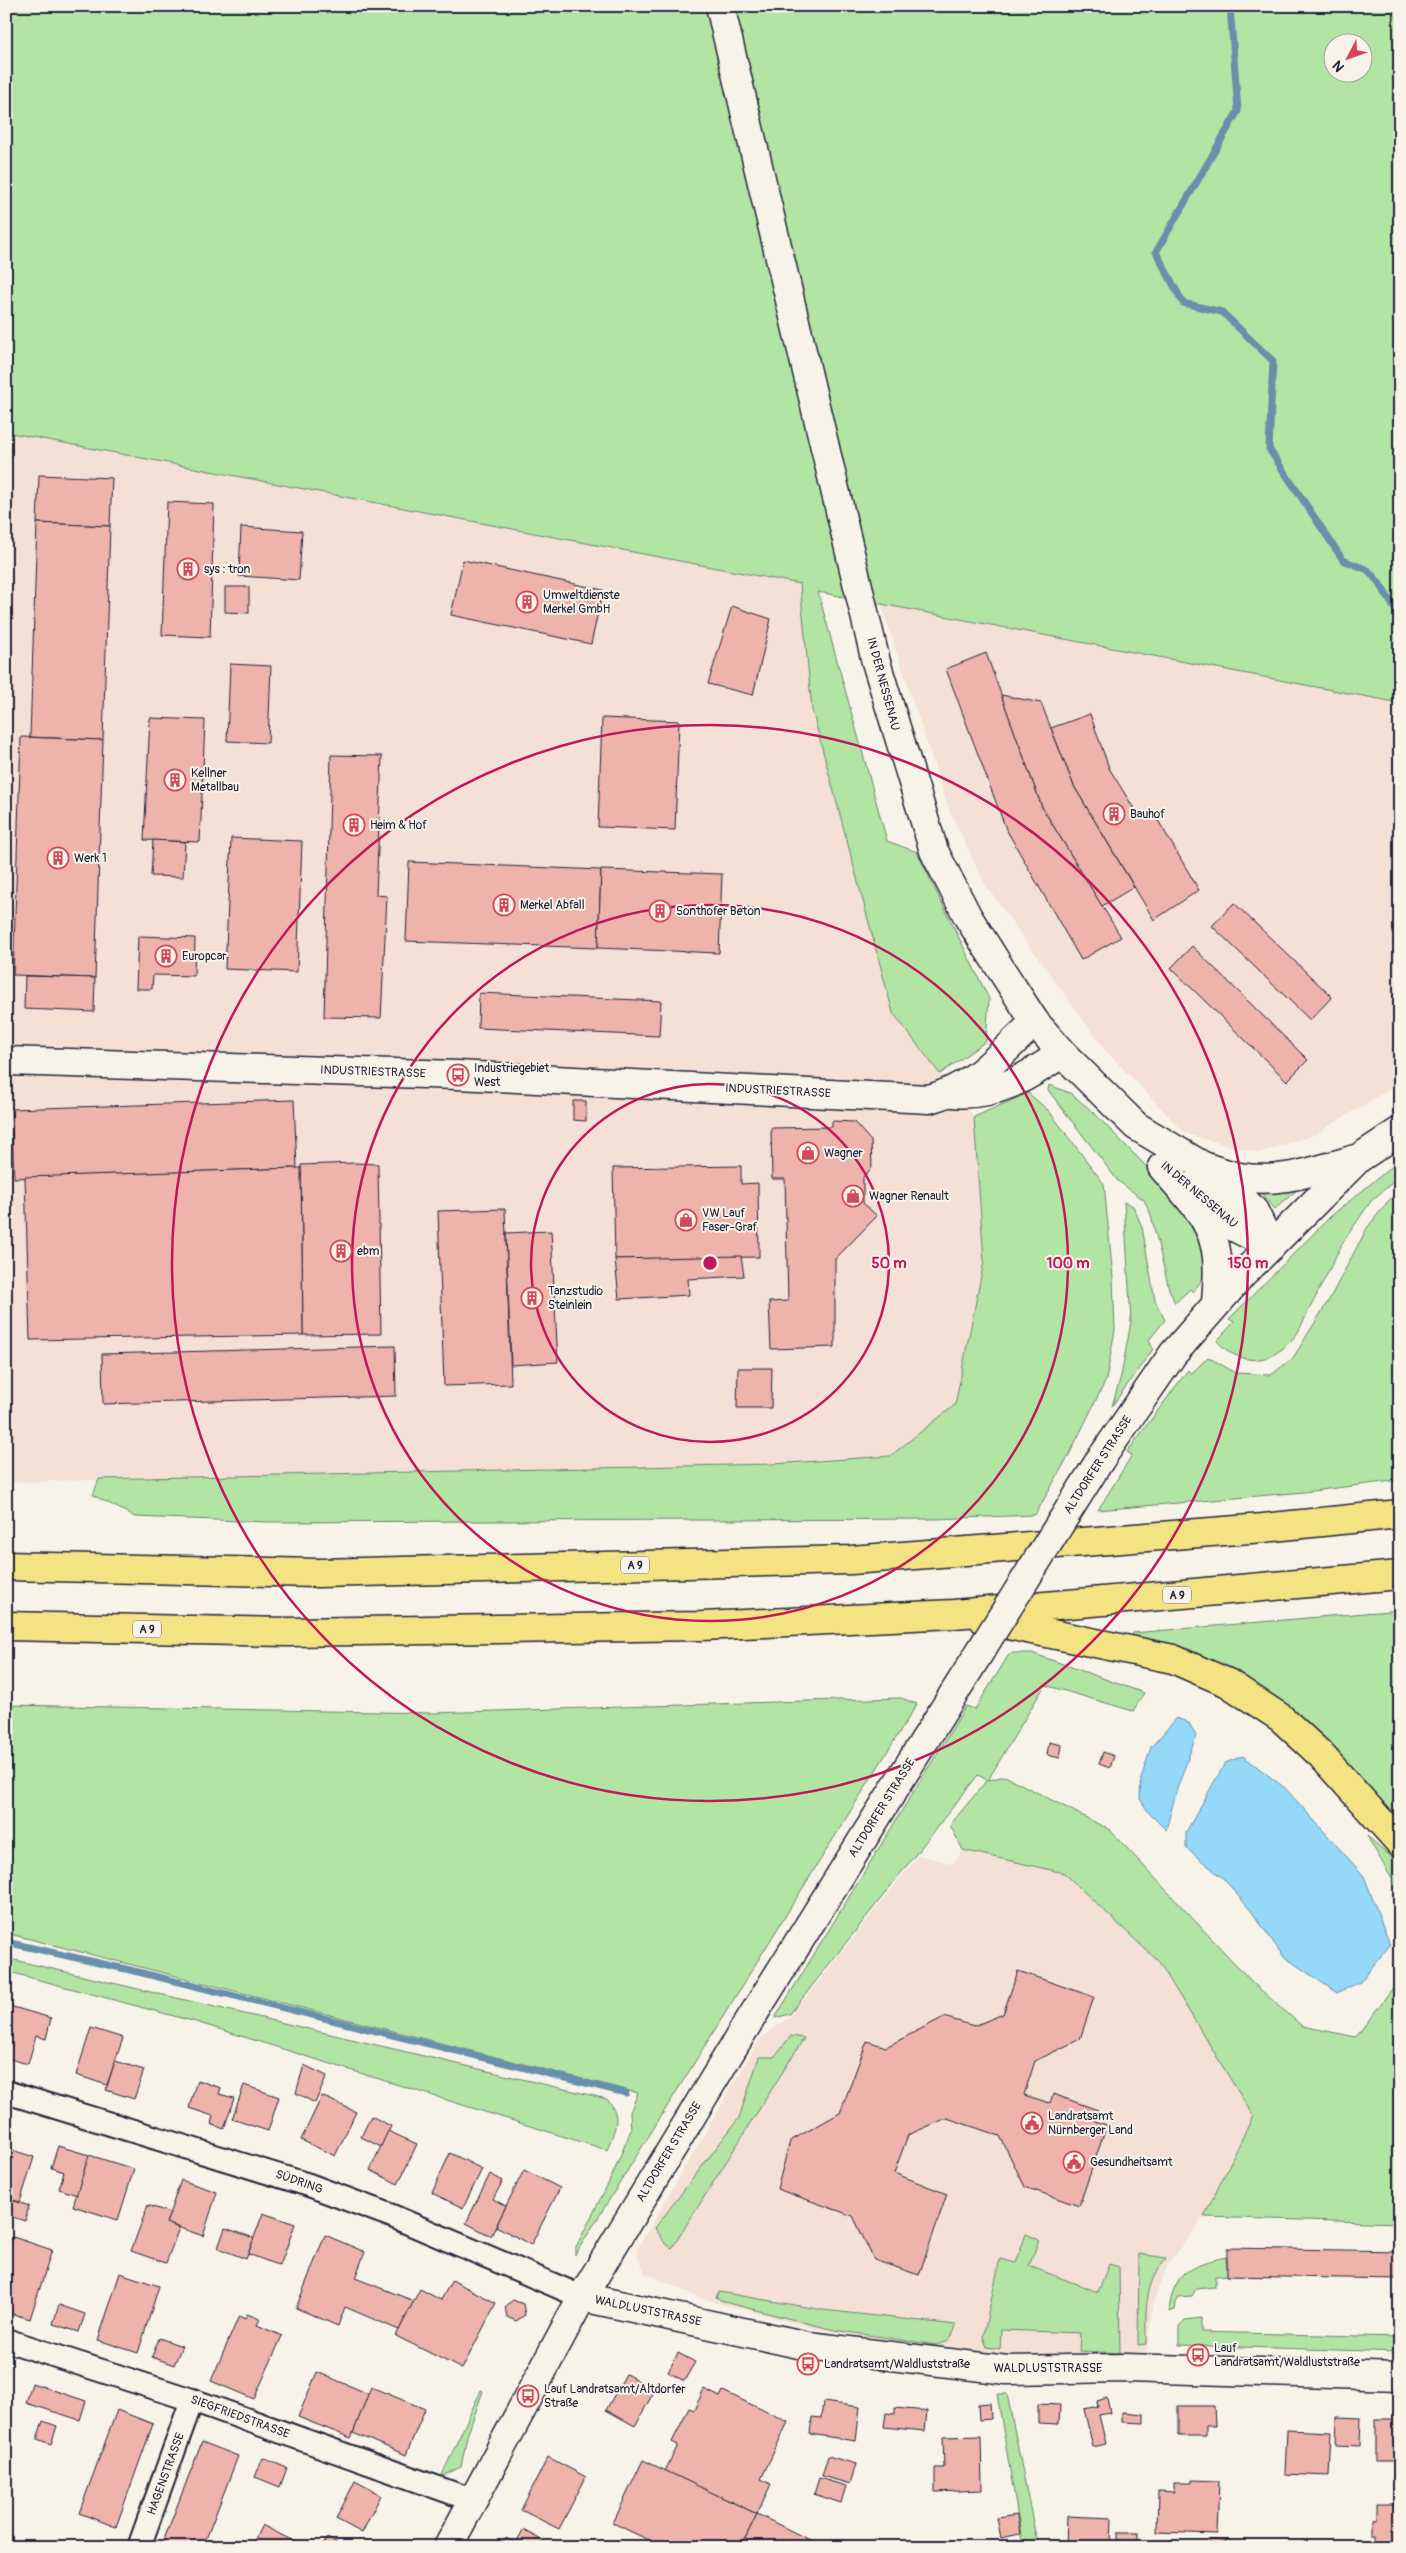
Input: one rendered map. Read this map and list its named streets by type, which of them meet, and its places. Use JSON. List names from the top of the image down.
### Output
{
  "streets": {
    "highway": ["A 9"],
    "street": [
      "IN DER NESSENAU",
      "INDUSTRIESTRASSE",
      "ALTDORFER STRASSE",
      "SÜDRING",
      "WALDLUSTSTRASSE",
      "SIEGFRIEDSTRASSE",
      "HAGENSTRASSE"
    ]
  },
  "crossings": [
    ["IN DER NESSENAU", "INDUSTRIESTRASSE"],
    ["IN DER NESSENAU", "ALTDORFER STRASSE"],
    ["ALTDORFER STRASSE", "SÜDRING"],
    ["ALTDORFER STRASSE", "WALDLUSTSTRASSE"],
    ["ALTDORFER STRASSE", "SIEGFRIEDSTRASSE"],
    ["SÜDRING", "WALDLUSTSTRASSE"],
    ["SIEGFRIEDSTRASSE", "HAGENSTRASSE"]
  ],
  "places": {
    "building": [
      "sys : tron",
      "Umweltdienste Merkel GmbH",
      "Kellner Metallbau",
      "Bauhof",
      "Heim & Hof",
      "Werk 1",
      "Merkel Abfall",
      "Sonthofer Beton",
      "Europcar",
      "ebm",
      "Tanzstudio Steinlein"
    ],
    "bus stop": [
      "Industriegebiet West",
      "Lauf Landratsamt/Waldluststraße",
      "Landratsamt/Waldluststraße",
      "Lauf Landratsamt/Altdorfer Straße"
    ],
    "shop": ["Wagner", "Wagner Renault", "VW Lauf Faser-Graf"],
    "public building": ["Landratsamt Nürnberger Land", "Gesundheitsamt"]
  },
  "north": "bottom left",
  "rings": ["50 m", "100 m", "150 m"]
}
